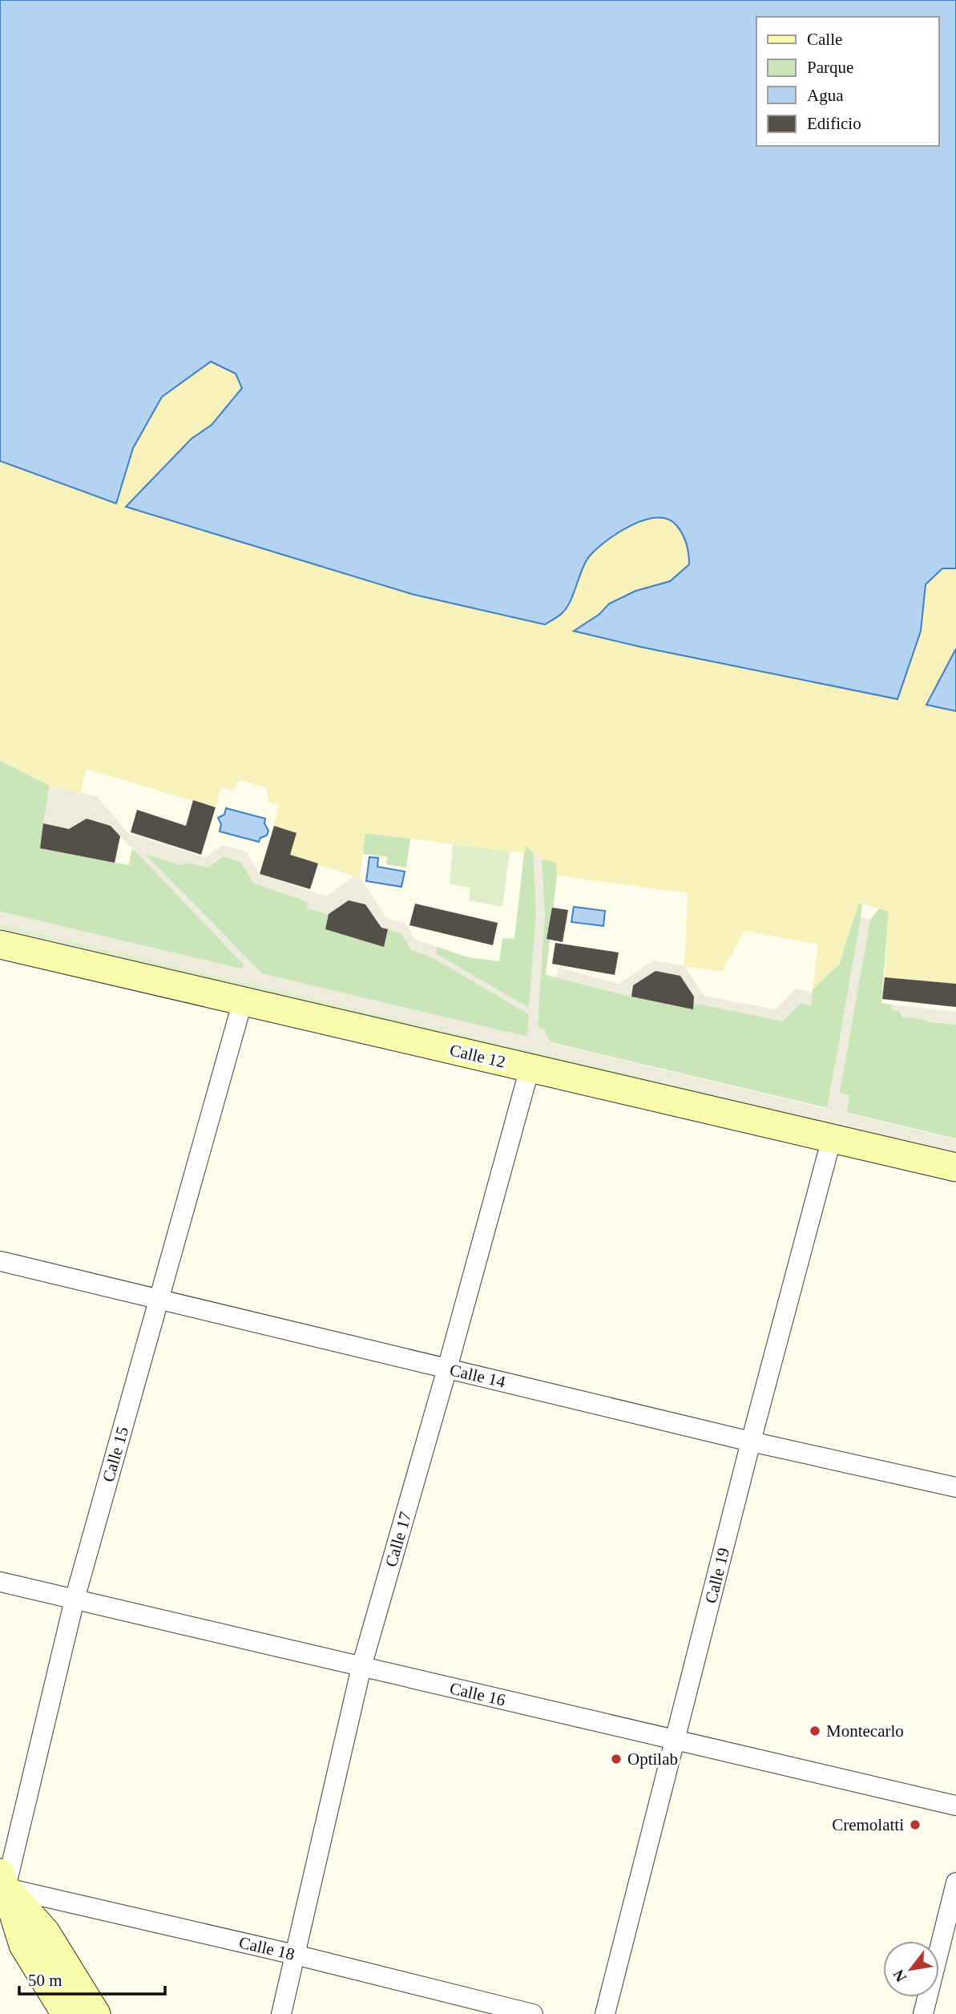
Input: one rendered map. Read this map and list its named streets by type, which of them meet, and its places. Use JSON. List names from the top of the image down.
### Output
{
  "streets": {
    "main road": ["Calle 12"],
    "street": [
      "Calle 14",
      "Calle 15",
      "Calle 17",
      "Calle 19",
      "Calle 16",
      "Calle 18"
    ]
  },
  "crossings": [
    ["Calle 12", "Calle 15"],
    ["Calle 12", "Calle 17"],
    ["Calle 12", "Calle 19"],
    ["Calle 14", "Calle 15"],
    ["Calle 14", "Calle 17"],
    ["Calle 14", "Calle 19"],
    ["Calle 15", "Calle 16"],
    ["Calle 15", "Calle 18"],
    ["Calle 17", "Calle 16"],
    ["Calle 17", "Calle 18"],
    ["Calle 19", "Calle 16"]
  ],
  "places": ["Montecarlo", "Optilab", "Cremolatti"],
  "legend": [
    "Calle",
    "Parque",
    "Agua",
    "Edificio"
  ],
  "scale_bar": "50 m",
  "north": "bottom left"
}
